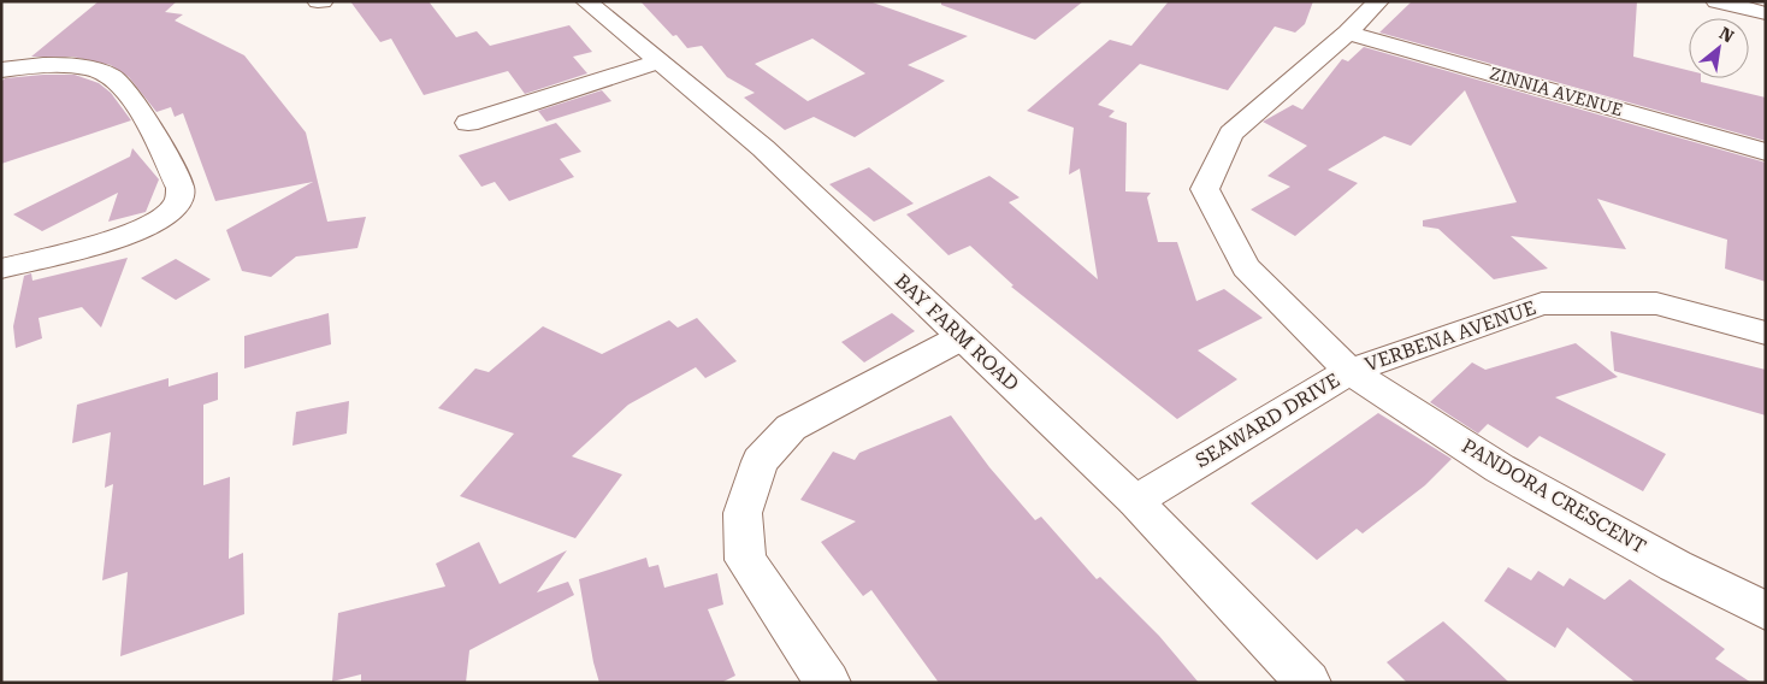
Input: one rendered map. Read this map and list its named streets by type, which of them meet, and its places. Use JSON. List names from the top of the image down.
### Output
{
  "streets": {
    "street": [
      "ZINNIA AVENUE",
      "BAY FARM ROAD",
      "VERBENA AVENUE",
      "SEAWARD DRIVE",
      "PANDORA CRESCENT"
    ]
  },
  "crossings": [
    ["ZINNIA AVENUE", "SEAWARD DRIVE"],
    ["BAY FARM ROAD", "SEAWARD DRIVE"],
    ["VERBENA AVENUE", "SEAWARD DRIVE"],
    ["VERBENA AVENUE", "PANDORA CRESCENT"],
    ["SEAWARD DRIVE", "PANDORA CRESCENT"]
  ],
  "north": "top right"
}
